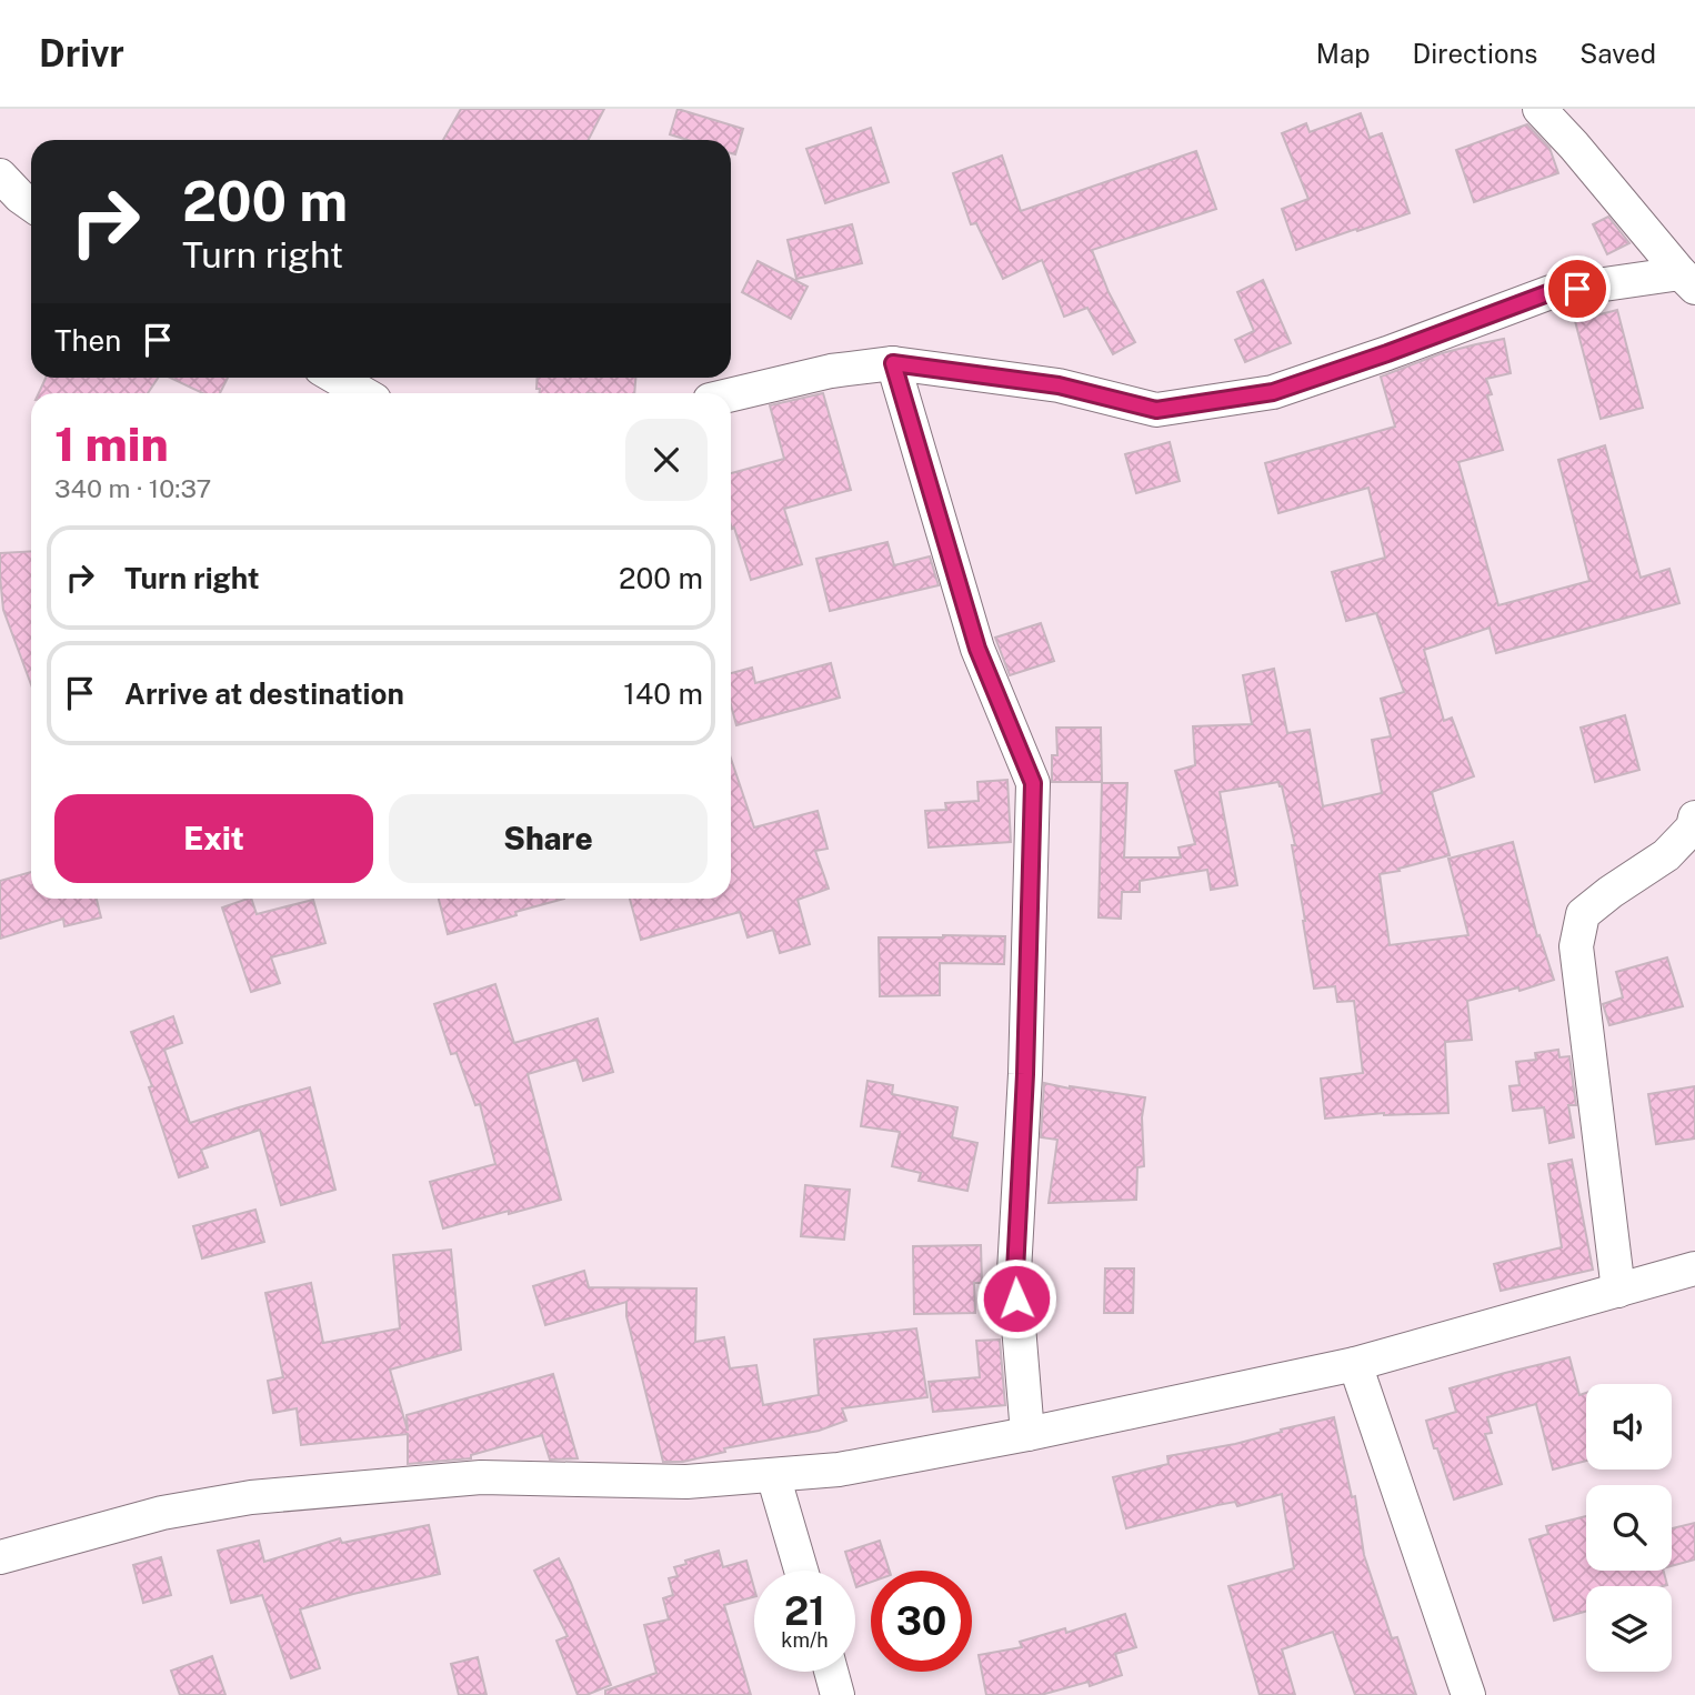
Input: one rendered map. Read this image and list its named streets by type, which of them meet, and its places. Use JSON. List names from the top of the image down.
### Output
{
  "page": {
    "header": "Drivr",
    "nav": ["Map", "Directions", "Saved"],
    "turn": ["200 m", "Turn right"],
    "then": "Then",
    "heading": ["1 min", "340 m · 10:37"],
    "list": [
      {
        "name": "Turn right",
        "value": "200 m"
      },
      {
        "name": "Arrive at destination",
        "value": "140 m"
      }
    ],
    "buttons": ["Exit", "Share"],
    "speed": "21 km/h",
    "limit": "30"
  }
}
